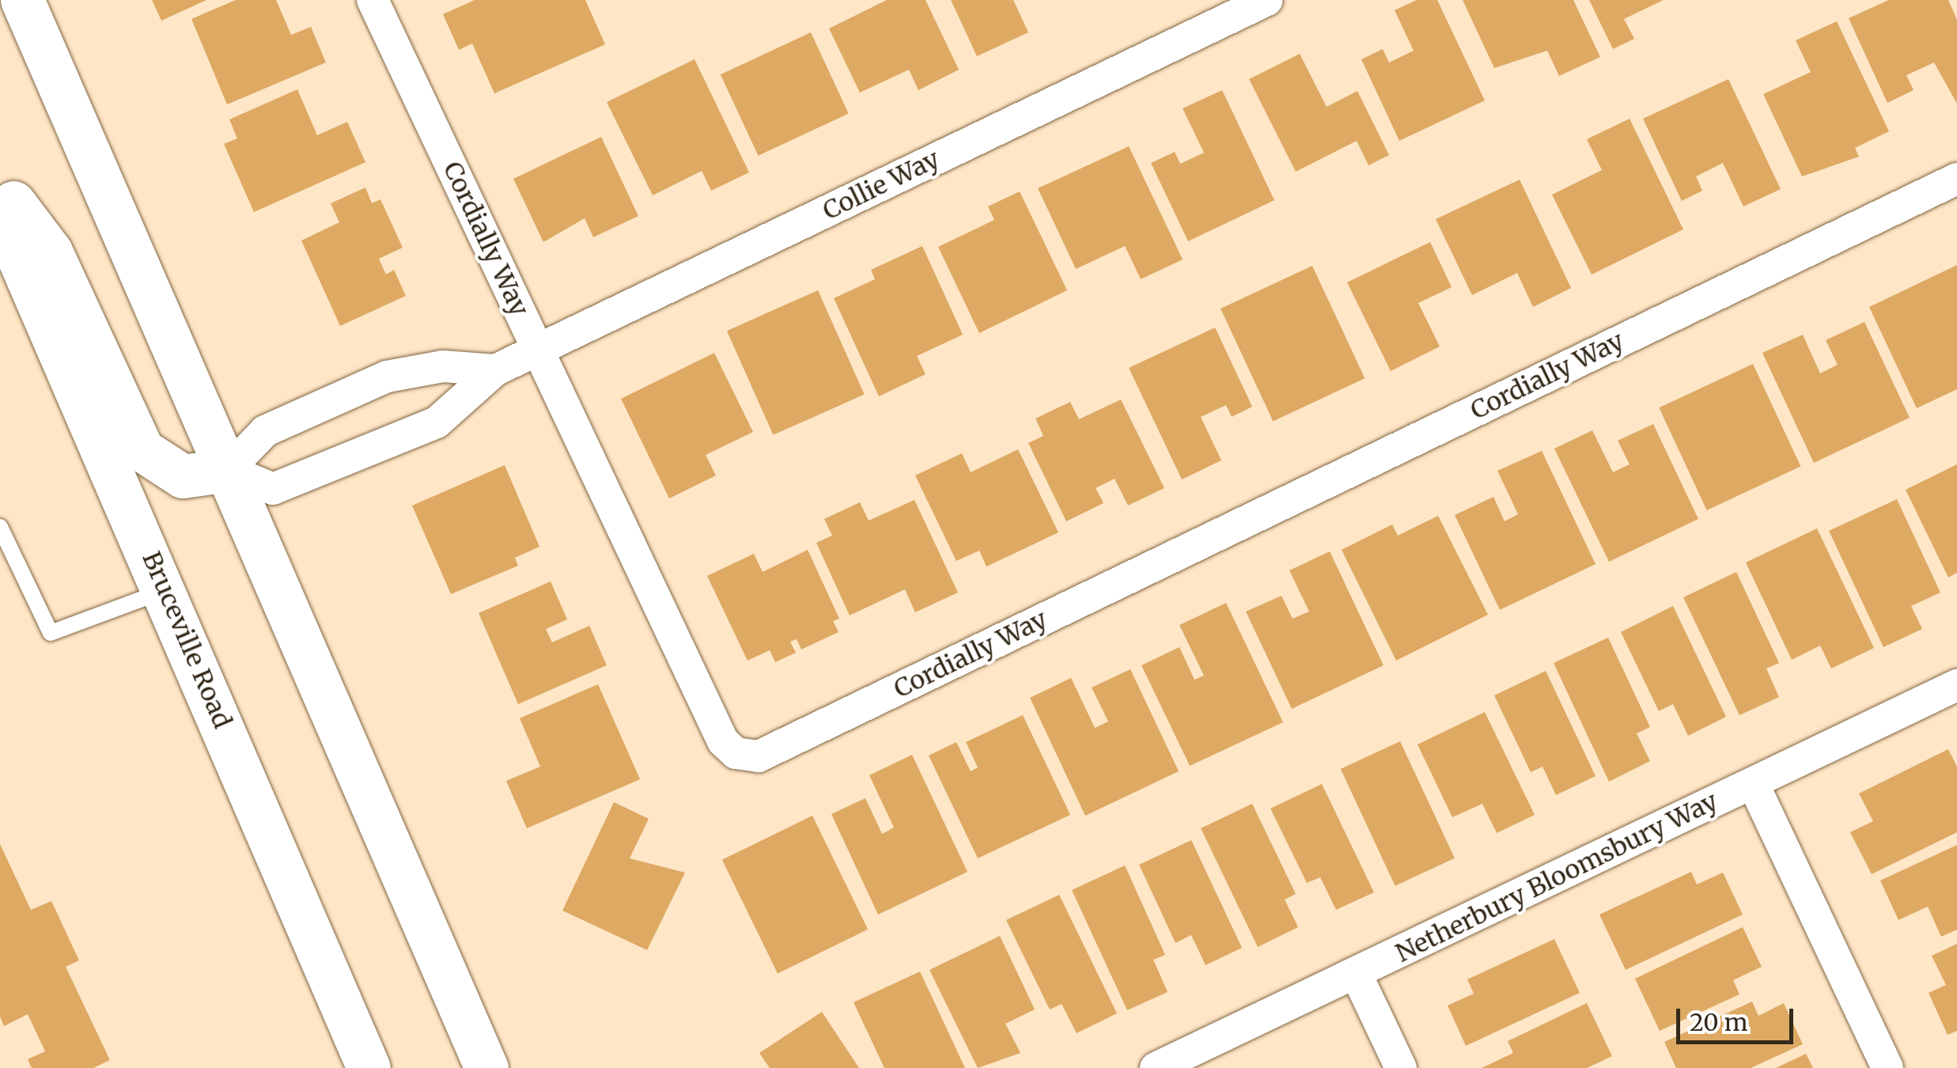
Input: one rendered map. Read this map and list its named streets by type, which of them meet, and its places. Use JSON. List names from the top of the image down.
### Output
{
  "streets": {
    "main road": ["Bruceville Road"],
    "street": ["Collie Way", "Cordially Way", "Netherbury Bloomsbury Way"]
  },
  "crossings": [
    ["Collie Way", "Cordially Way"]
  ],
  "scale_bar": "20 m"
}
